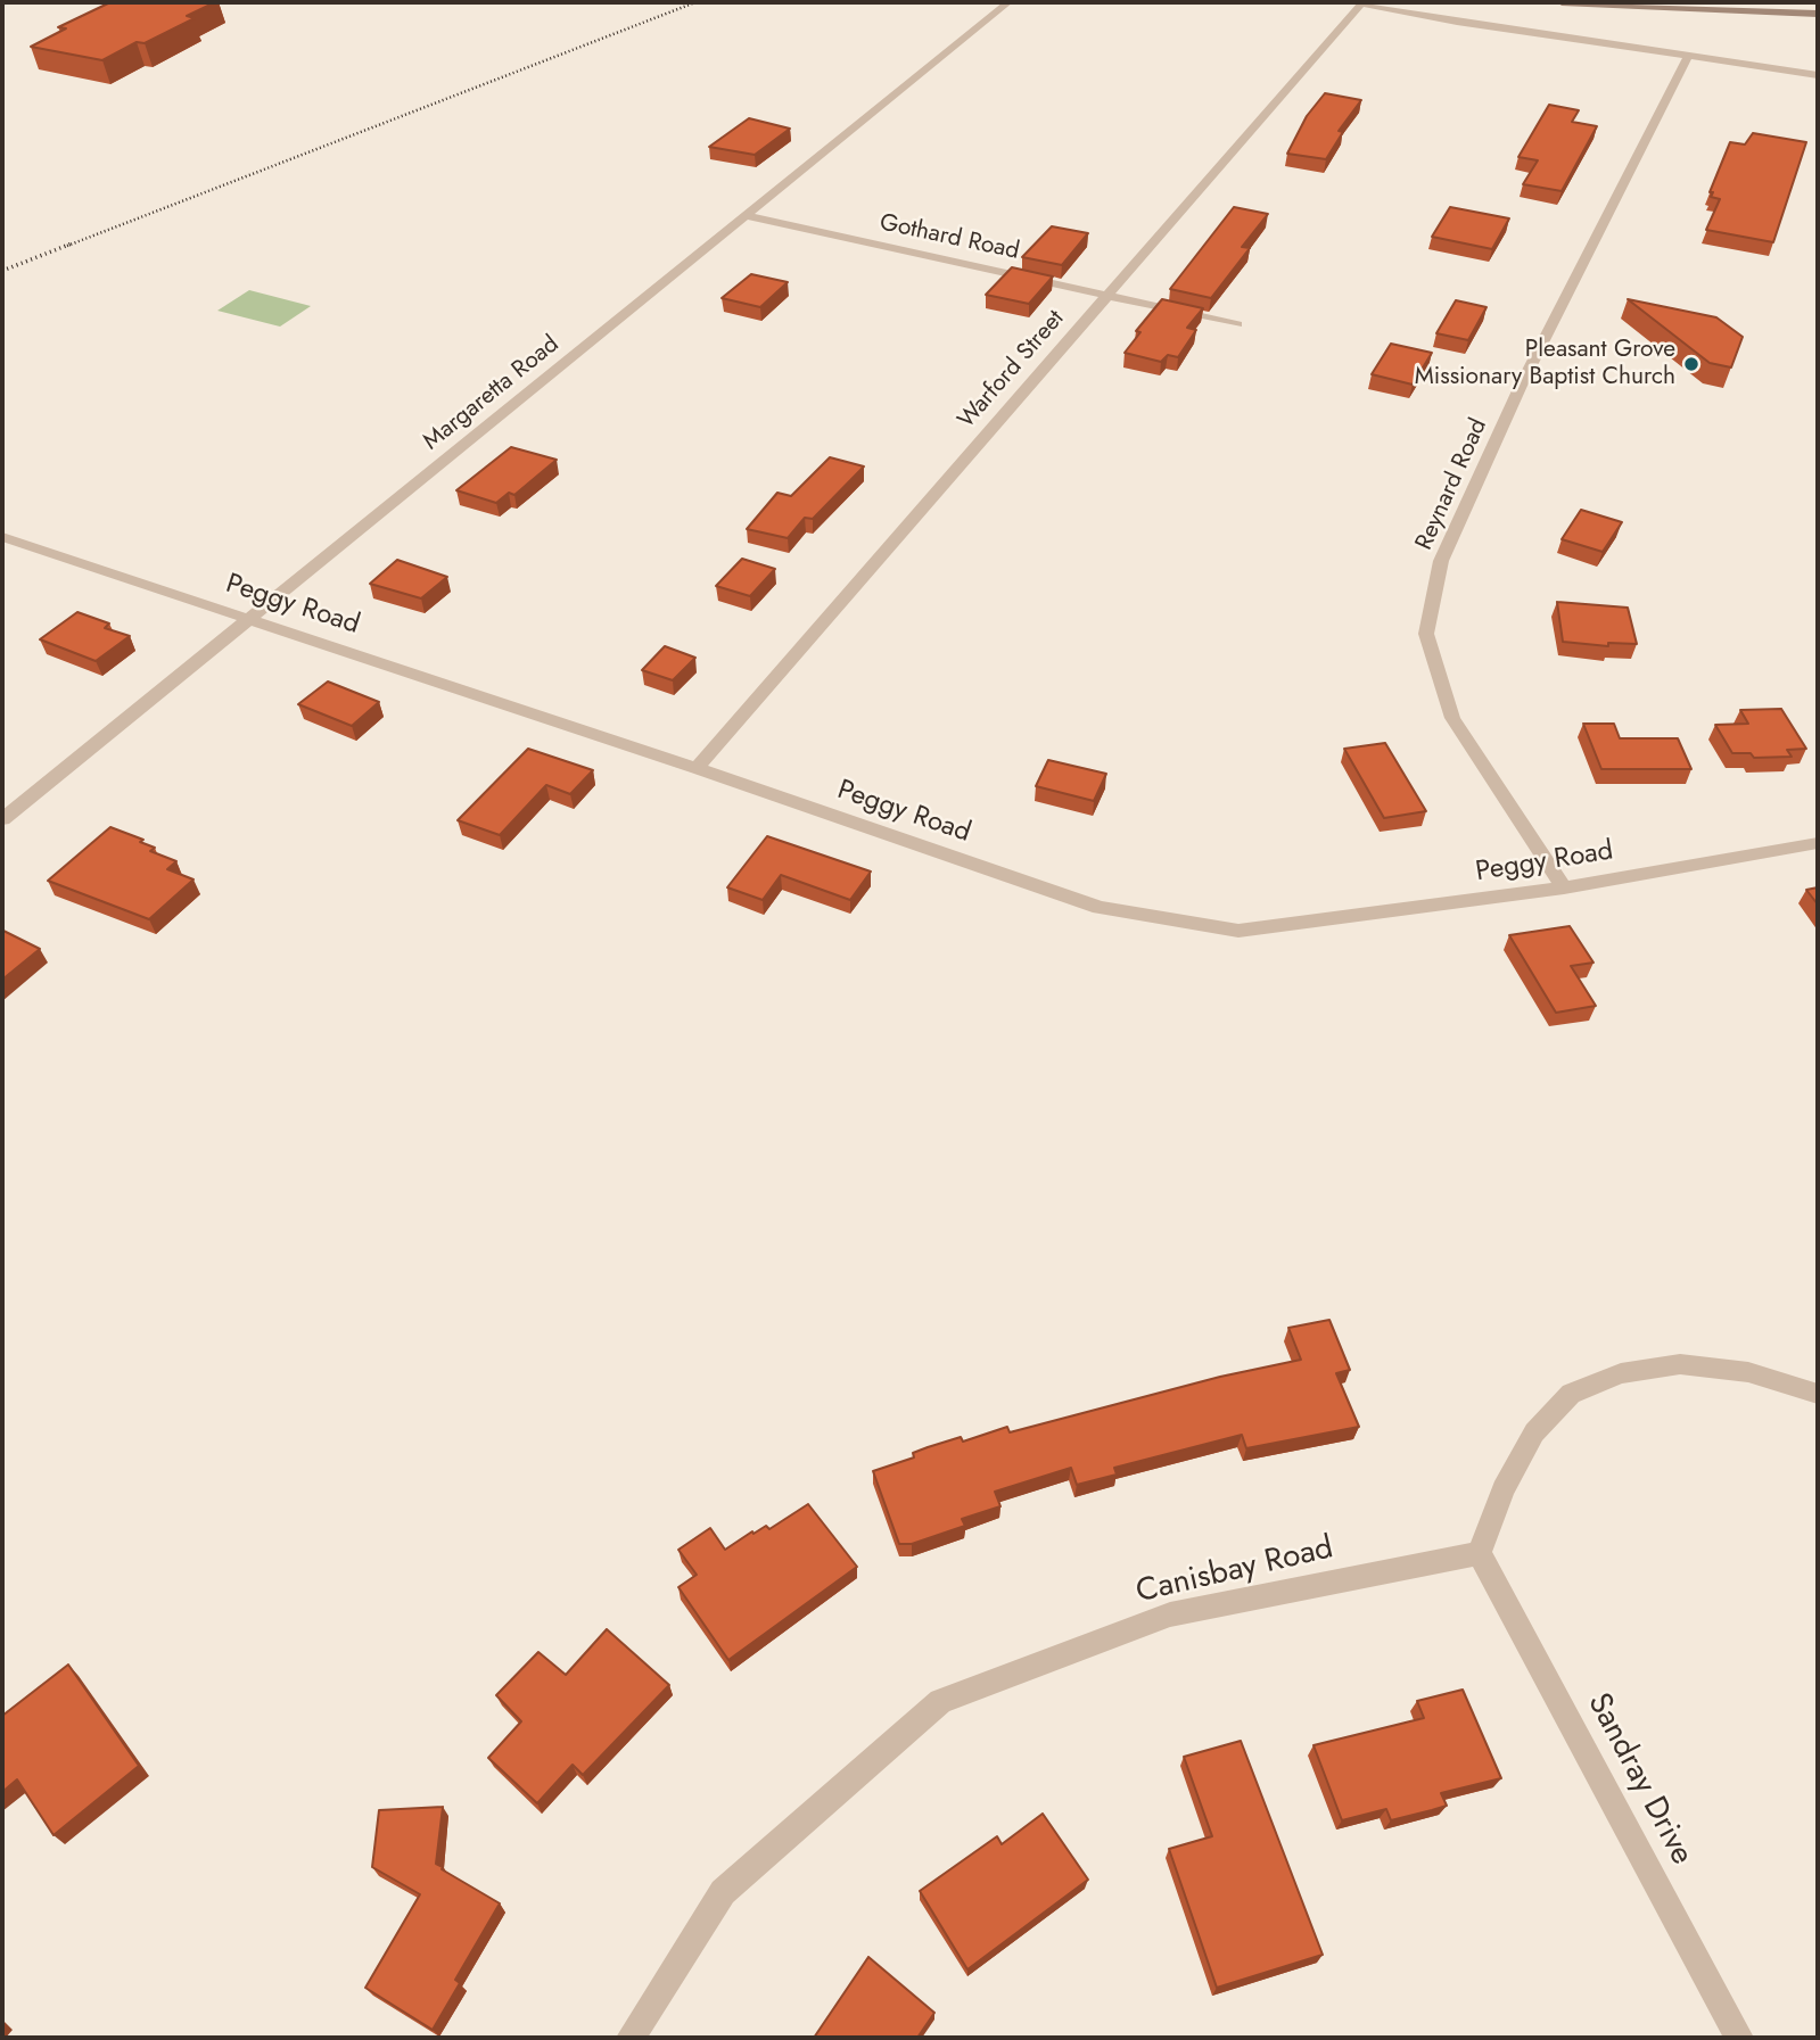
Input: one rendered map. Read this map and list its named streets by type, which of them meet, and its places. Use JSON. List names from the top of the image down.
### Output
{
  "streets": {
    "street": [
      "Gothard Road",
      "Warford Street",
      "Margaretta Road",
      "Reynard Road",
      "Peggy Road",
      "Canisbay Road",
      "Sandray Drive"
    ]
  },
  "crossings": [
    ["Gothard Road", "Warford Street"],
    ["Gothard Road", "Margaretta Road"],
    ["Warford Street", "Peggy Road"],
    ["Margaretta Road", "Peggy Road"],
    ["Reynard Road", "Peggy Road"],
    ["Canisbay Road", "Sandray Drive"]
  ],
  "places": ["Pleasant Grove Missionary Baptist Church"]
}
